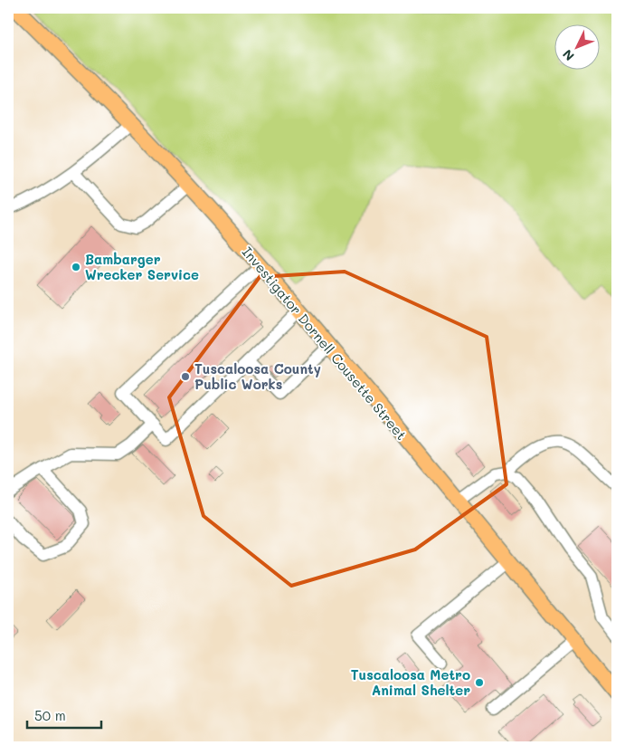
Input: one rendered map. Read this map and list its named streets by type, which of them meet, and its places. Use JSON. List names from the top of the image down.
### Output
{
  "streets": {
    "main road": ["Investigator Dornell Cousette Street"]
  },
  "places": ["Bambarger Wrecker Service", "Tuscaloosa County Public Works", "Tuscaloosa Metro Animal Shelter"],
  "scale_bar": "50 m",
  "north": "bottom left"
}
